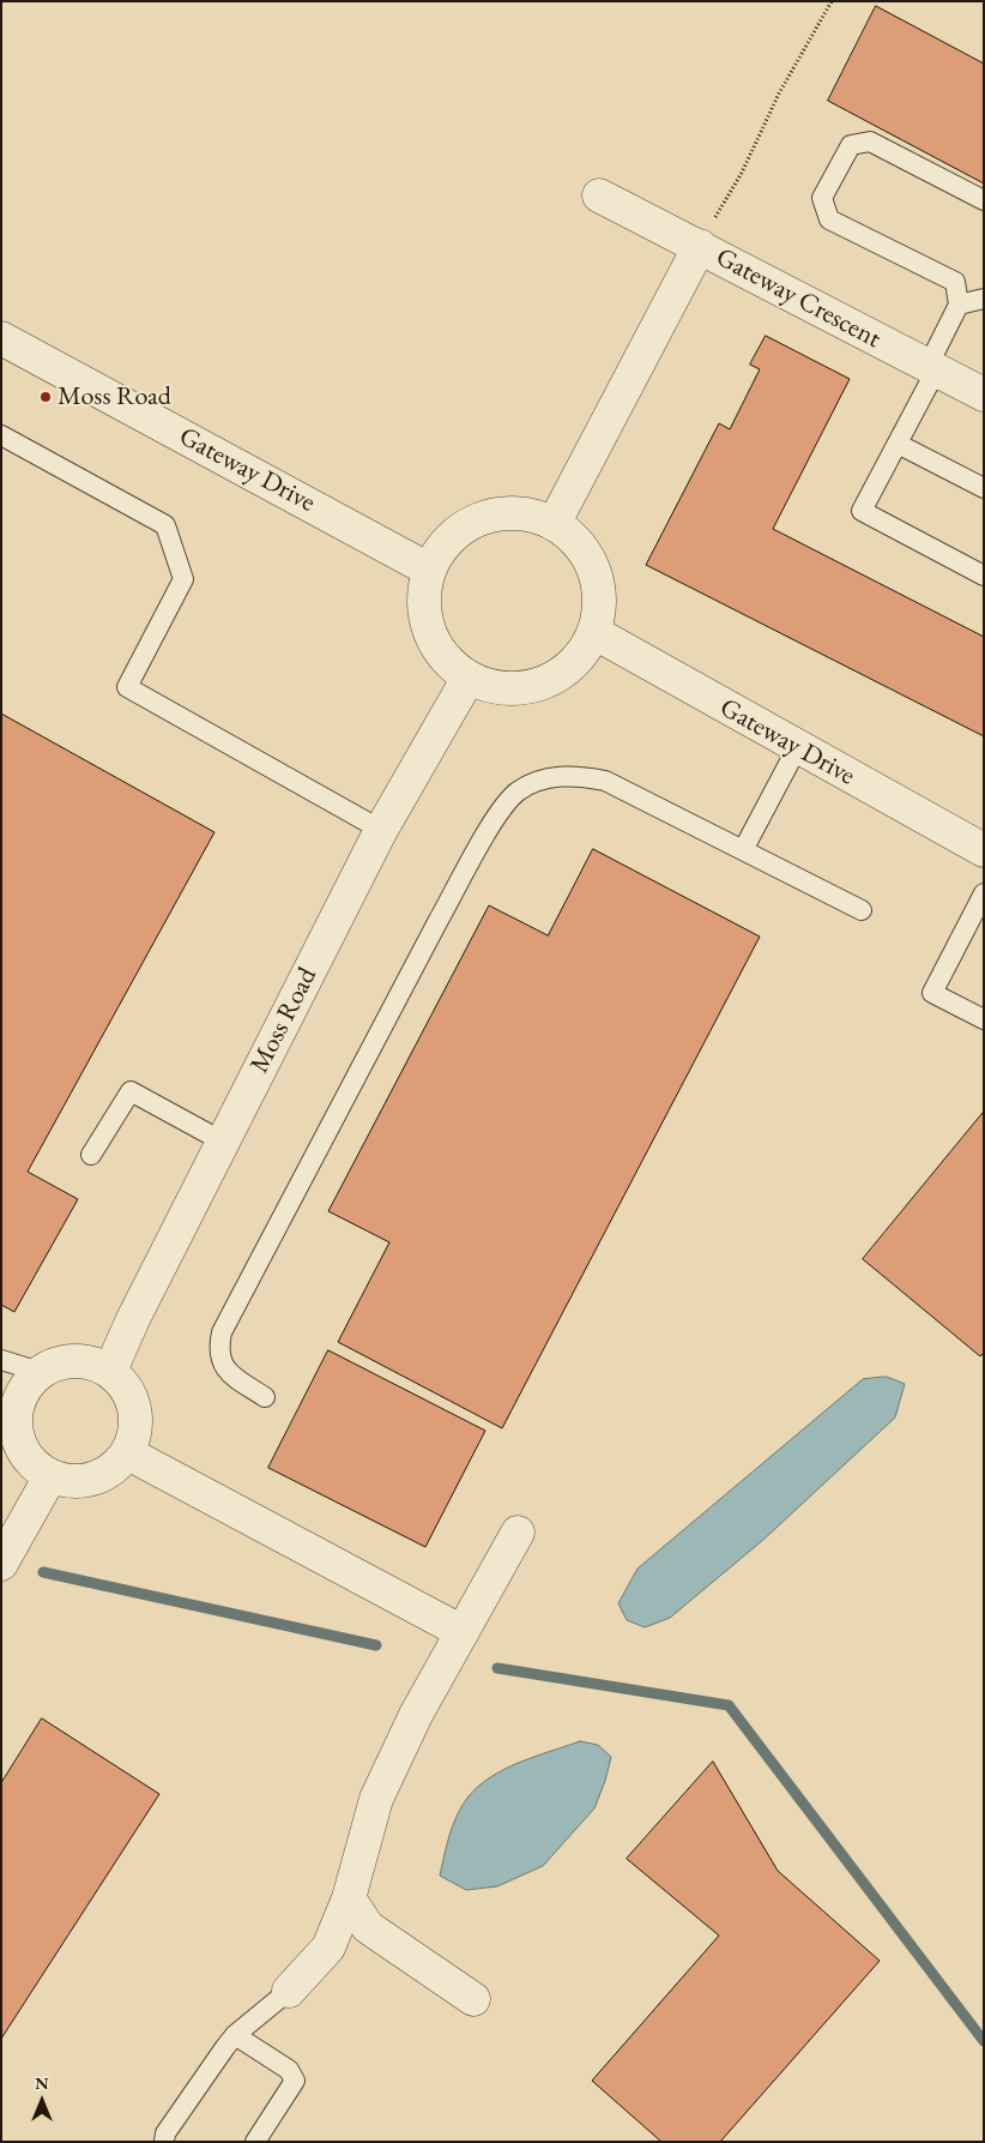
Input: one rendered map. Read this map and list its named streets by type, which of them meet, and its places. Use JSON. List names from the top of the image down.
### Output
{
  "streets": {
    "street": ["Gateway Crescent", "Gateway Drive", "Moss Road"]
  },
  "crossings": [
    ["Gateway Crescent", "Gateway Drive"],
    ["Gateway Crescent", "Moss Road"],
    ["Gateway Drive", "Moss Road"]
  ],
  "places": ["Moss Road"],
  "north": "top"
}
